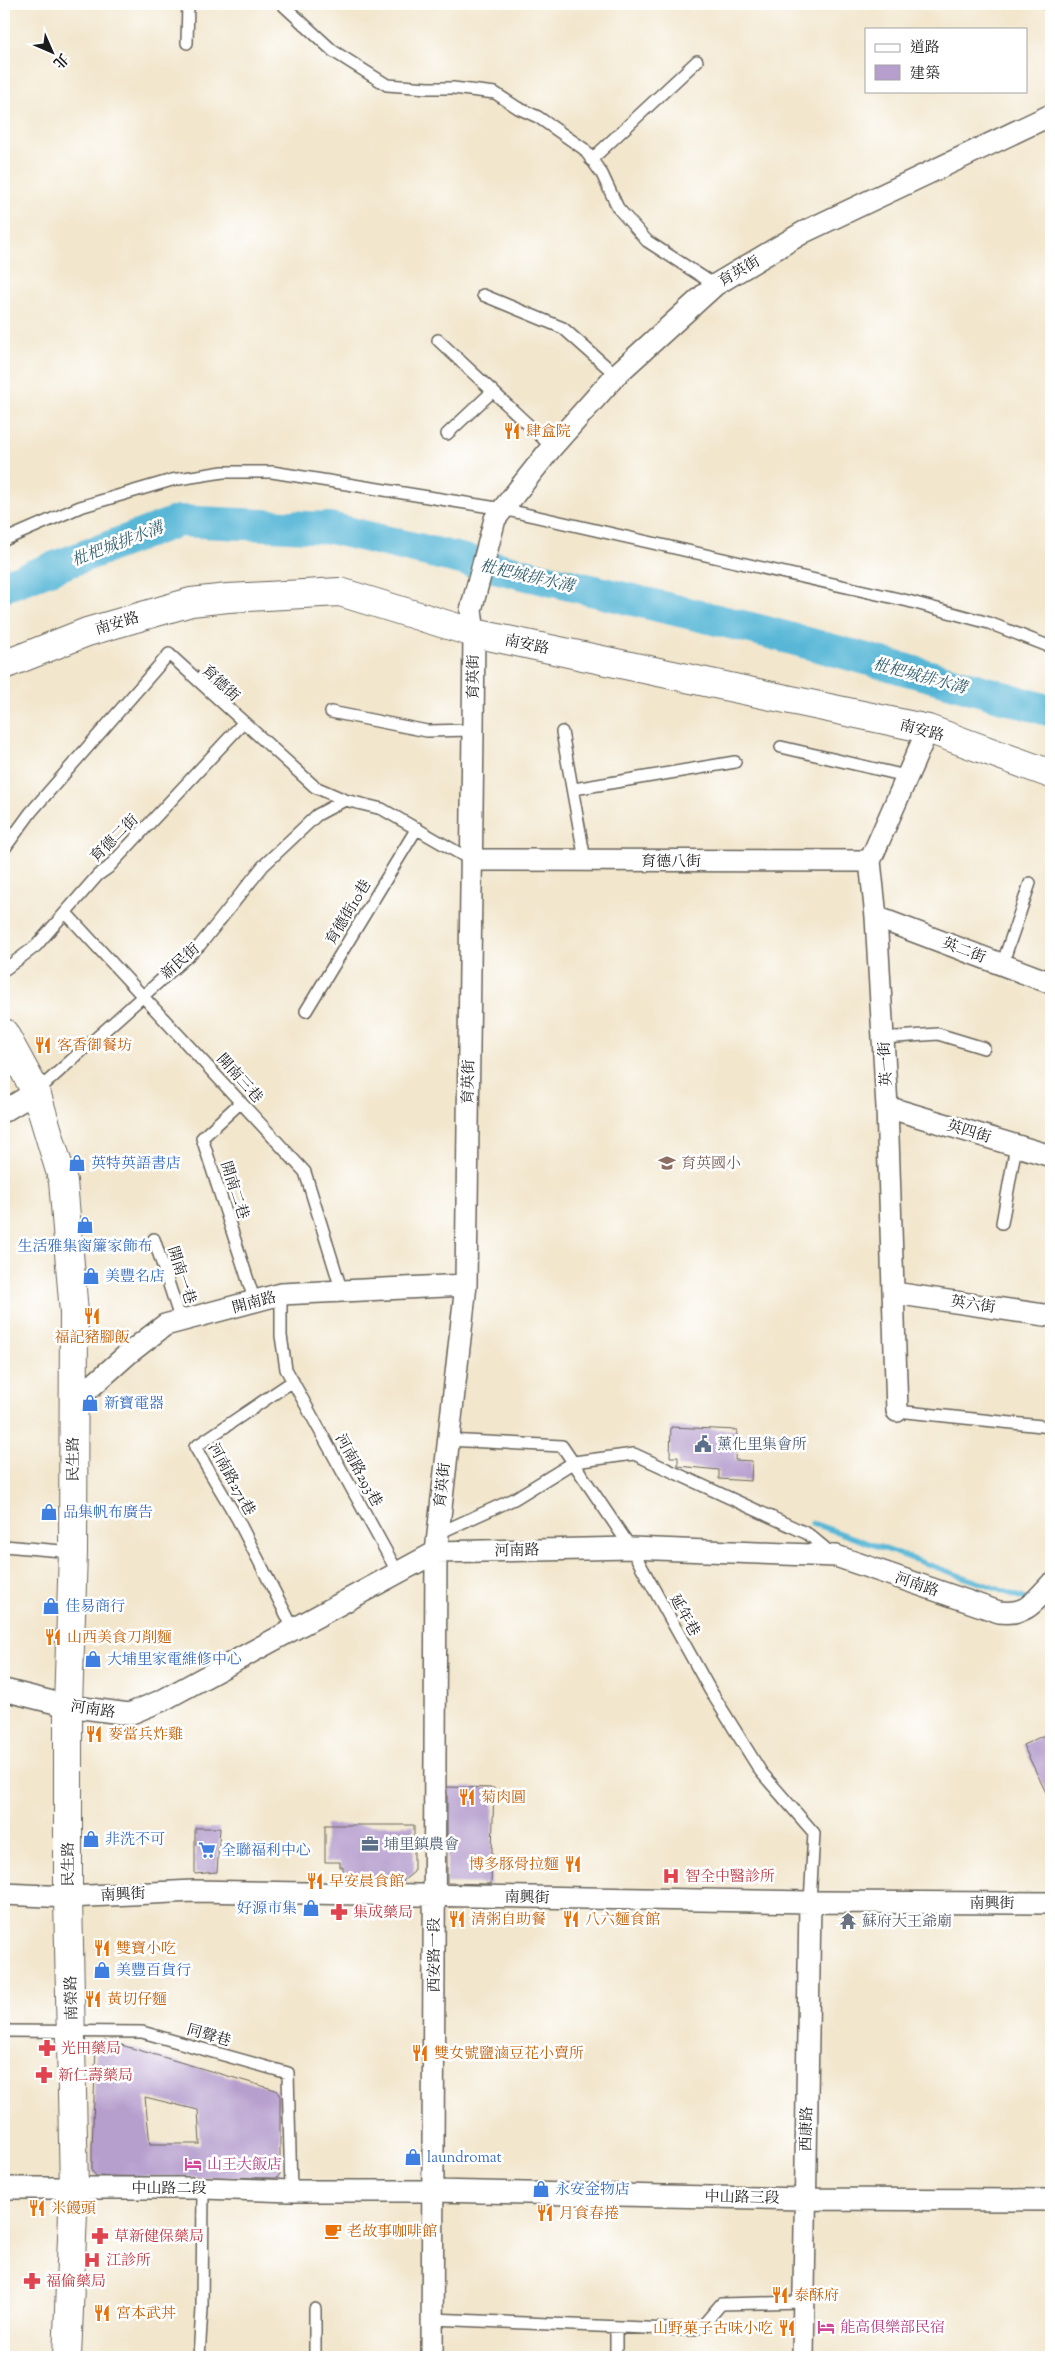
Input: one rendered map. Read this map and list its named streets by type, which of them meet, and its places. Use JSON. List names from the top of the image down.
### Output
{
  "streets": {
    "street": [
      "育英街",
      "南安路",
      "育德八街",
      "英二街",
      "新民街",
      "英一街",
      "英四街",
      "開南路",
      "英六街",
      "民生路",
      "河南路",
      "南興街",
      "西安路一段",
      "南榮路",
      "西康路",
      "中山路二段",
      "中山路三段"
    ],
    "lane": [
      "育德街",
      "育德二街",
      "育德街10巷",
      "開南三巷",
      "開南二巷",
      "開南一巷",
      "河南路293巷",
      "河南路271巷",
      "延年巷",
      "同聲巷"
    ]
  },
  "crossings": [
    ["育英街", "南安路"],
    ["育英街", "育德街"],
    ["育英街", "育德八街"],
    ["育英街", "開南路"],
    ["育英街", "河南路"],
    ["育英街", "延年巷"],
    ["育英街", "西安路一段"],
    ["南安路", "英一街"],
    ["育德街", "育德二街"],
    ["育德街", "育德八街"],
    ["育德街", "育德街10巷"],
    ["育德街", "新民街"],
    ["育德二街", "開南三巷"],
    ["育德八街", "英一街"],
    ["英二街", "英一街"],
    ["新民街", "開南三巷"],
    ["新民街", "民生路"],
    ["英一街", "英四街"],
    ["英一街", "英六街"],
    ["開南三巷", "開南二巷"],
    ["開南三巷", "開南路"],
    ["開南二巷", "開南路"],
    ["開南一巷", "開南路"],
    ["開南路", "民生路"],
    ["開南路", "河南路293巷"],
    ["民生路", "河南路"],
    ["民生路", "南興街"],
    ["民生路", "南榮路"],
    ["河南路293巷", "河南路271巷"],
    ["河南路293巷", "河南路"],
    ["河南路271巷", "河南路"],
    ["河南路", "延年巷"],
    ["河南路", "西安路一段"],
    ["延年巷", "南興街"],
    ["延年巷", "西康路"],
    ["南興街", "西安路一段"],
    ["南興街", "南榮路"],
    ["南興街", "西康路"],
    ["西安路一段", "中山路二段"],
    ["西安路一段", "中山路三段"],
    ["南榮路", "同聲巷"],
    ["南榮路", "中山路二段"],
    ["同聲巷", "中山路二段"],
    ["西康路", "中山路三段"],
    ["中山路二段", "中山路三段"]
  ],
  "water": ["枇杷城排水溝"],
  "places": {
    "restaurant": [
      "肆盒院",
      "客香御餐坊",
      "福記豬腳飯",
      "山西美食刀削麵",
      "麥當兵炸雞",
      "菊肉圓",
      "博多豚骨拉麵",
      "早安晨食館",
      "清粥自助餐",
      "八六麵食館",
      "雙寶小吃",
      "黃切仔麵",
      "雙女號鹽滷豆花小賣所",
      "米饅頭",
      "月食春捲",
      "泰酥府",
      "宮本武丼",
      "山野菓子古味小吃"
    ],
    "shop": [
      "英特英語書店",
      "生活雅集窗簾家飾布",
      "美豐名店",
      "新寶電器",
      "品集帆布廣告",
      "佳易商行",
      "大埔里家電維修中心",
      "非洗不可",
      "好源市集",
      "美豐百貨行",
      "laundromat",
      "永安金物店"
    ],
    "school or university": ["育英國小"],
    "public building": ["薰化里集會所"],
    "office": ["埔里鎮農會"],
    "supermarket": ["全聯福利中心"],
    "hospital": ["智全中醫診所", "江診所"],
    "pharmacy": [
      "集成藥局",
      "光田藥局",
      "新仁壽藥局",
      "草新健保藥局",
      "福倫藥局"
    ],
    "temple": ["蘇府大王爺廟"],
    "hotel": ["山王大飯店", "能高俱樂部民宿"],
    "cafe": ["老故事咖啡館"]
  },
  "legend": ["道路", "建築"],
  "north": "bottom right"
}
